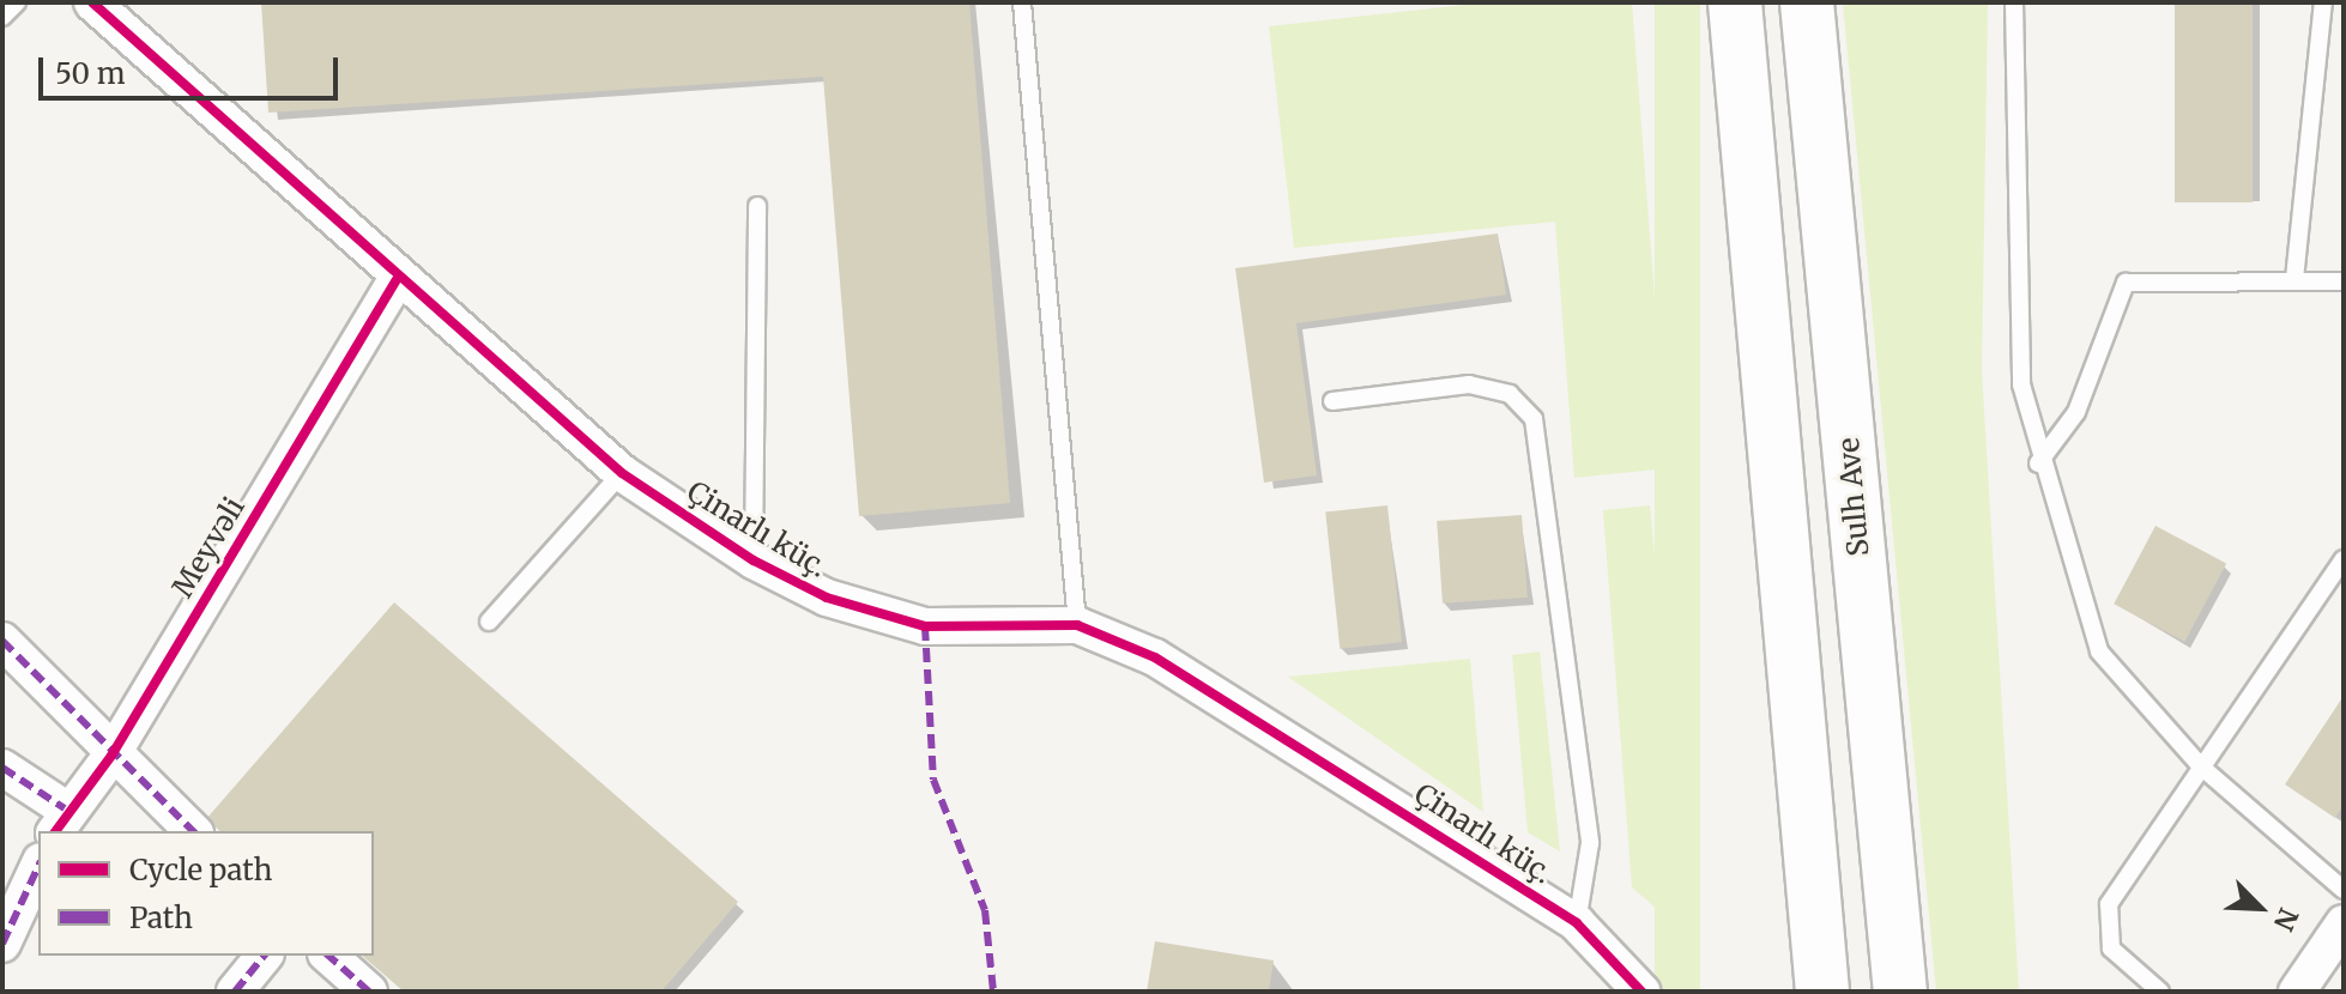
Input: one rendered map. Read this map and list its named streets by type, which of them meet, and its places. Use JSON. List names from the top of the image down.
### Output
{
  "streets": {
    "highway": ["Sulh Ave"],
    "street": ["Çinarlı küç.", "Meyvəli"]
  },
  "crossings": [
    ["Çinarlı küç.", "Meyvəli"]
  ],
  "legend": ["Cycle path", "Path"],
  "scale_bar": "50 m",
  "north": "bottom right"
}
